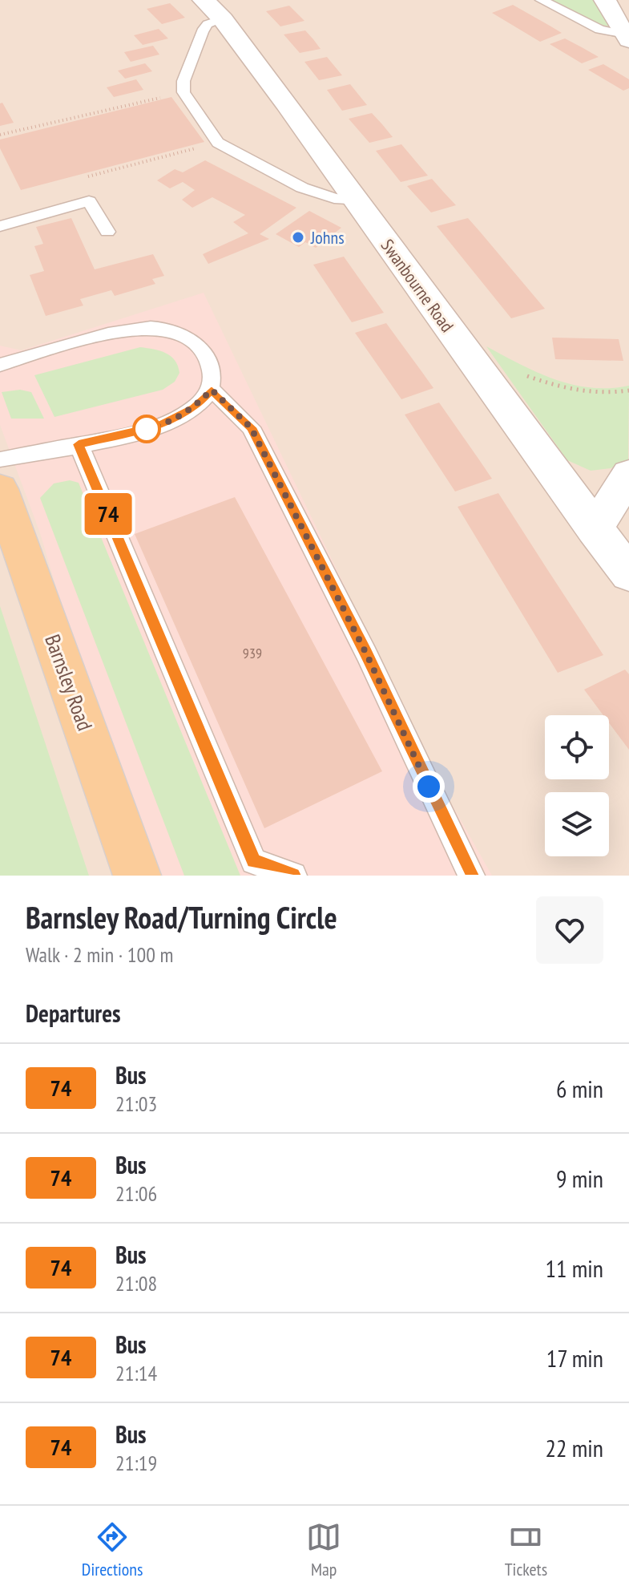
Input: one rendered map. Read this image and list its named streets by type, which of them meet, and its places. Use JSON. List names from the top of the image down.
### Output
{
  "streets": {
    "main road": ["Barnsley Road"],
    "street": ["Swanbourne Road"]
  },
  "places": ["Johns"],
  "lines": ["bus line 74"],
  "house_numbers": ["939"],
  "page": {
    "on_map": "74",
    "heading": [
      ["Barnsley Road/Turning Circle", "Walk · 2 min · 100 m"],
      "Departures"
    ],
    "list": [
      {
        "mark": "74",
        "name": "Bus",
        "note": "21:03",
        "value": "6 min"
      },
      {
        "mark": "74",
        "name": "Bus",
        "note": "21:06",
        "value": "9 min"
      },
      {
        "mark": "74",
        "name": "Bus",
        "note": "21:08",
        "value": "11 min"
      },
      {
        "mark": "74",
        "name": "Bus",
        "note": "21:14",
        "value": "17 min"
      },
      {
        "mark": "74",
        "name": "Bus",
        "note": "21:19",
        "value": "22 min"
      }
    ],
    "tabs": ["Directions", "Map", "Tickets"]
  }
}
